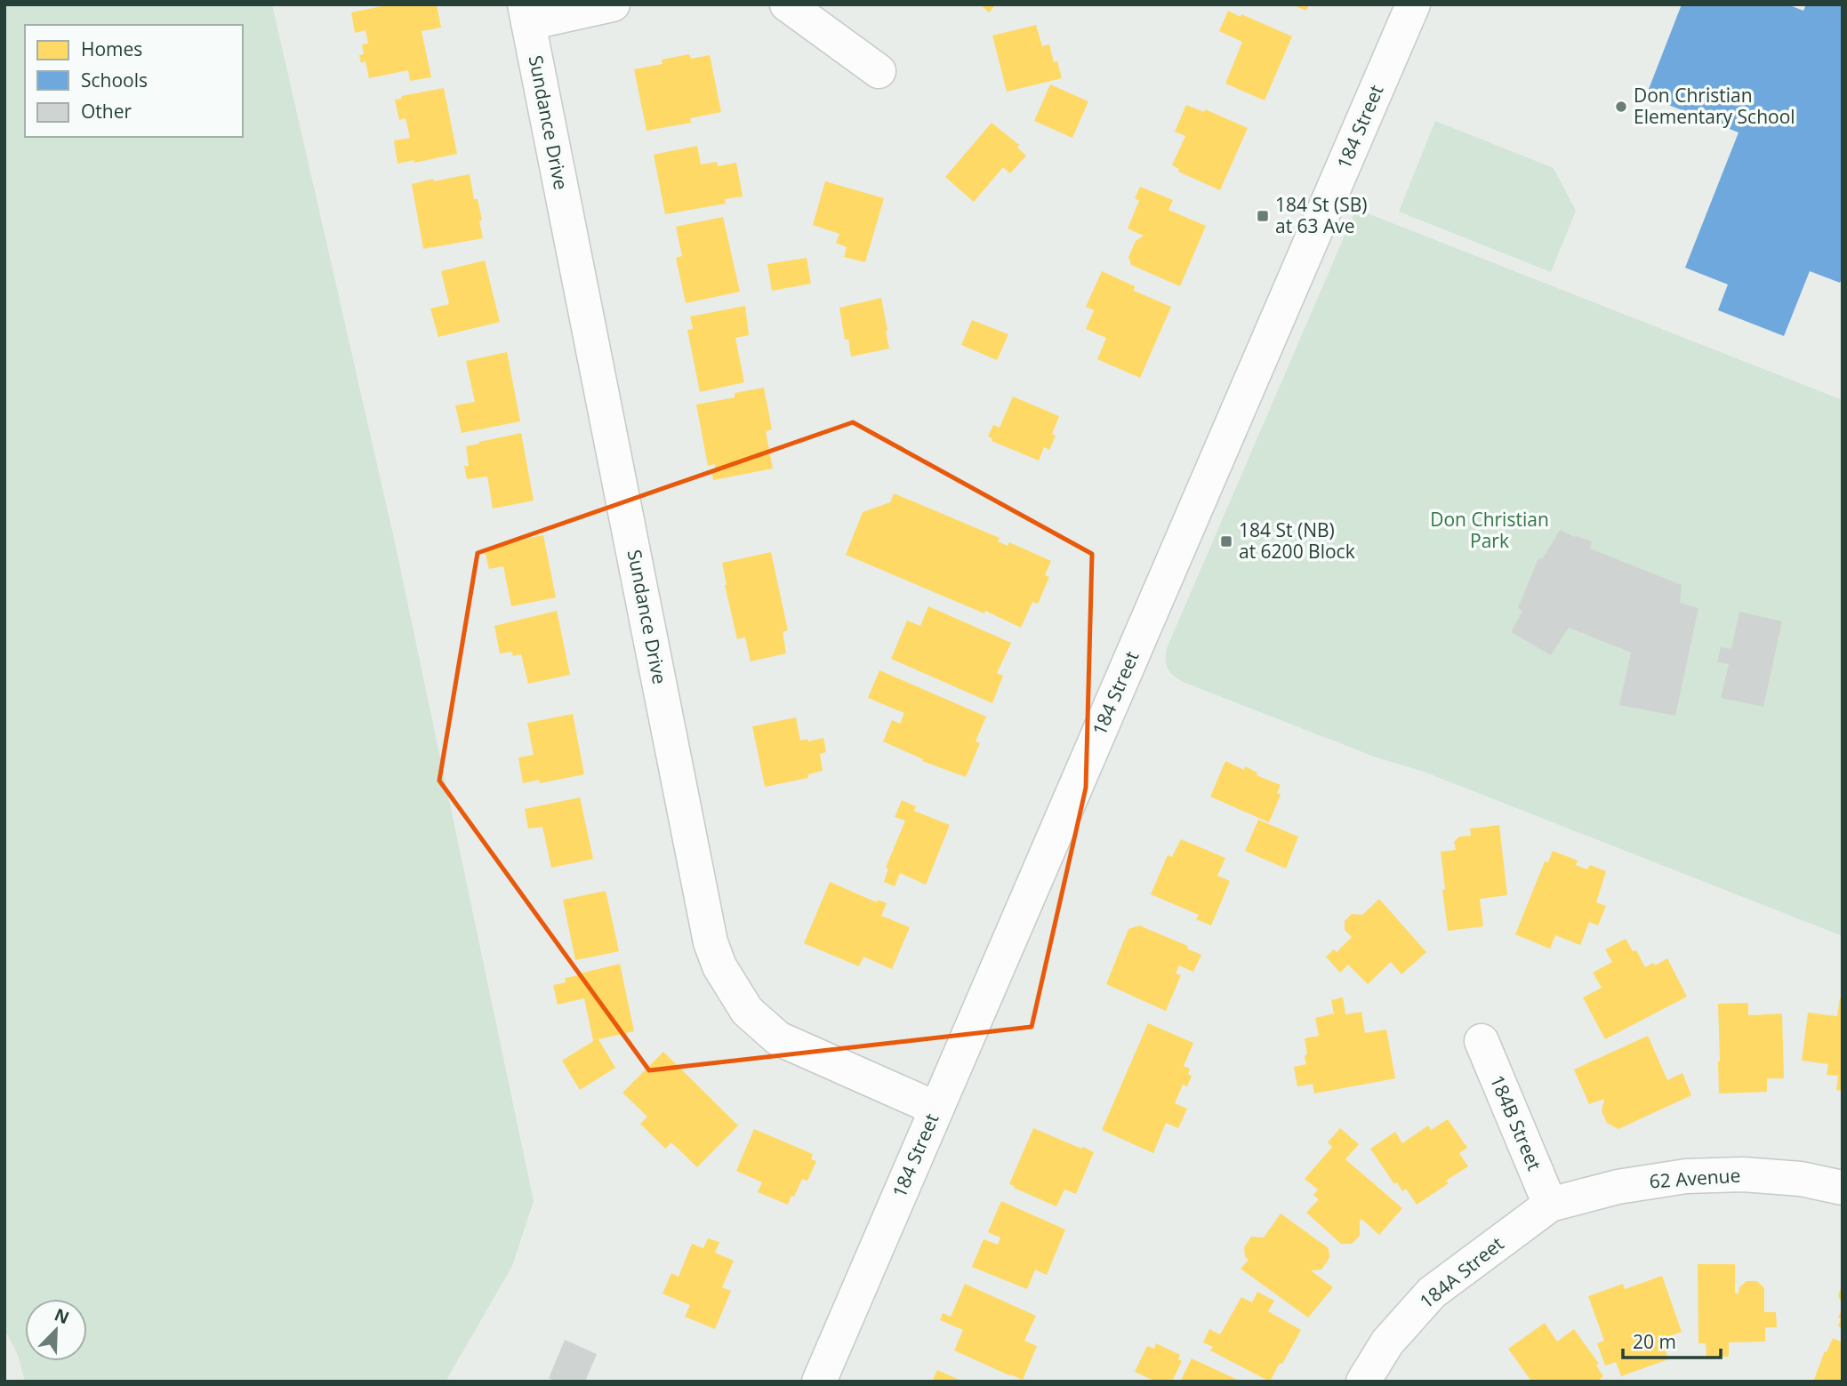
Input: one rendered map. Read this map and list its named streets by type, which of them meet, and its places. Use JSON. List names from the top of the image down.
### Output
{
  "streets": {
    "street": [
      "Sundance Drive",
      "184 Street",
      "184B Street",
      "62 Avenue",
      "184A Street"
    ]
  },
  "crossings": [
    ["Sundance Drive", "184 Street"],
    ["184B Street", "62 Avenue"],
    ["184B Street", "184A Street"],
    ["62 Avenue", "184A Street"]
  ],
  "parks": ["Don Christian Park"],
  "places": {
    "other": ["Don Christian Elementary School"],
    "transit": ["184 St (SB) at 63 Ave", "184 St (NB) at 6200 Block"]
  },
  "legend": ["Homes", "Schools", "Other"],
  "scale_bar": "20 m",
  "north": "top right"
}
